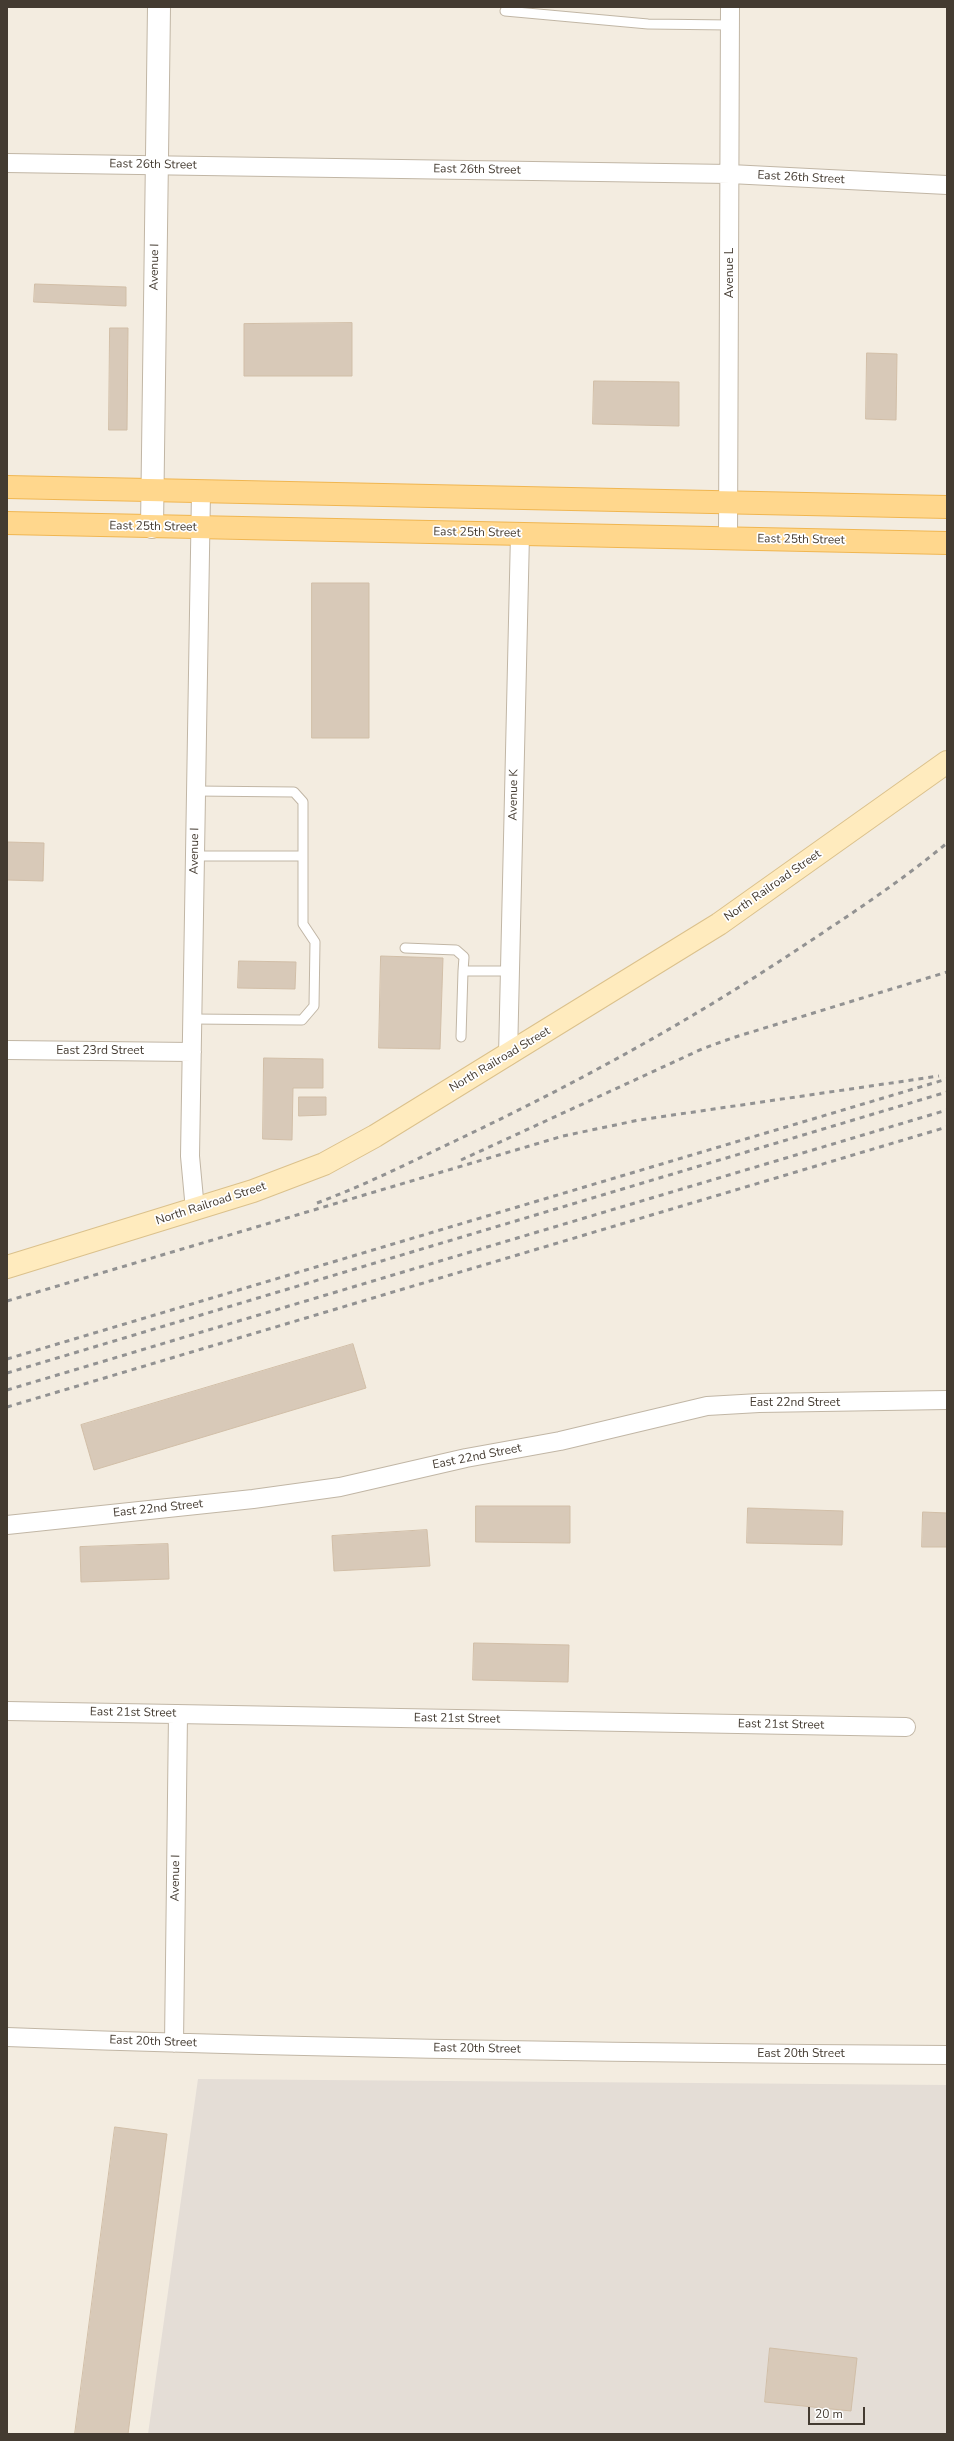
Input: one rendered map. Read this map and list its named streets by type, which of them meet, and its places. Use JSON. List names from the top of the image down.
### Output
{
  "streets": {
    "main road": ["East 25th Street", "North Railroad Street"],
    "street": [
      "East 26th Street",
      "Avenue I",
      "Avenue L",
      "Avenue K",
      "East 23rd Street",
      "East 22nd Street",
      "East 21st Street",
      "East 20th Street"
    ]
  },
  "crossings": [
    ["East 26th Street", "Avenue I"],
    ["East 26th Street", "Avenue L"],
    ["Avenue I", "East 25th Street"],
    ["Avenue I", "North Railroad Street"],
    ["Avenue I", "East 23rd Street"],
    ["Avenue I", "East 21st Street"],
    ["Avenue I", "East 20th Street"],
    ["Avenue L", "East 25th Street"],
    ["East 25th Street", "Avenue K"],
    ["Avenue K", "North Railroad Street"]
  ],
  "scale_bar": "20 m"
}
